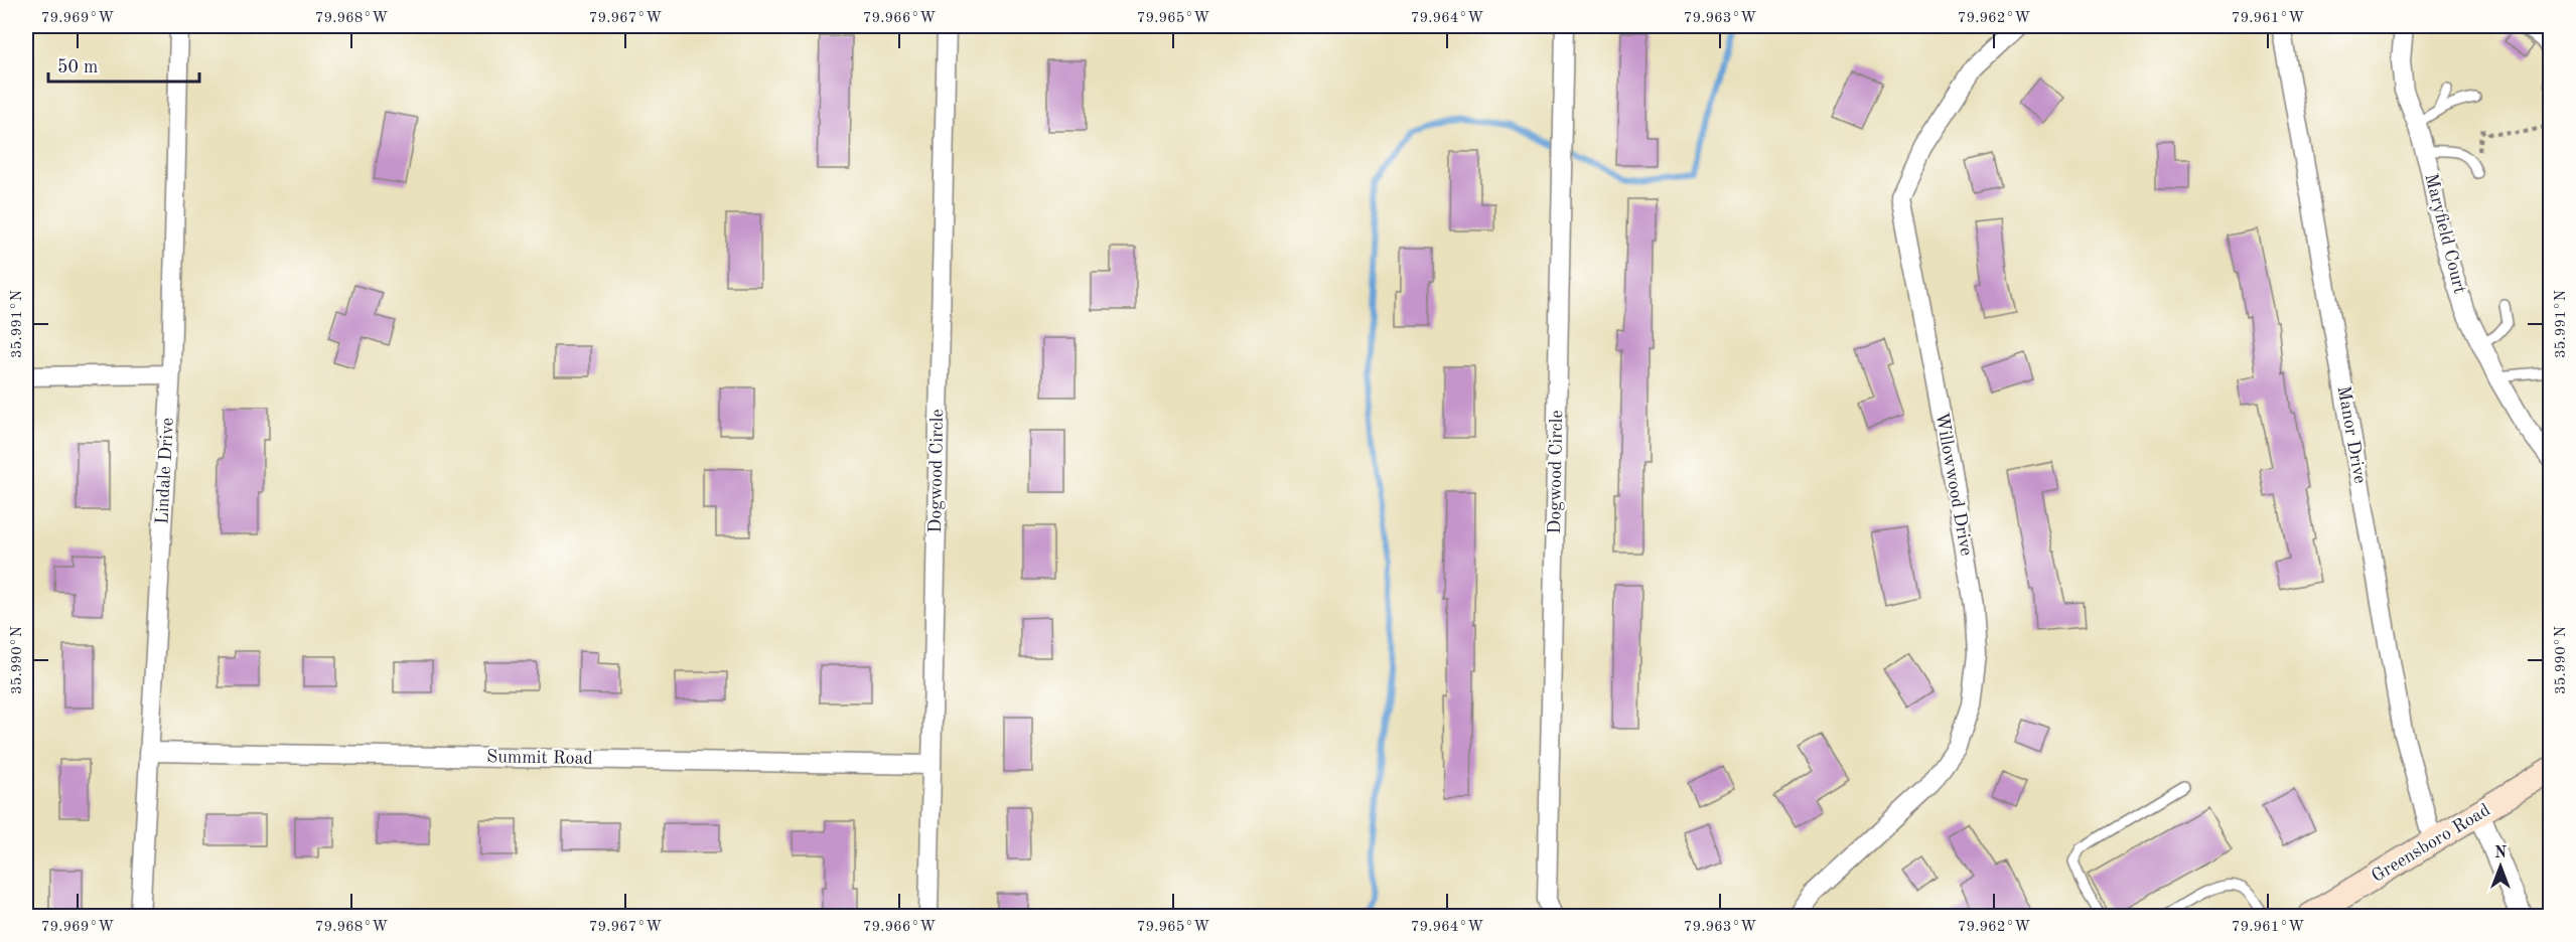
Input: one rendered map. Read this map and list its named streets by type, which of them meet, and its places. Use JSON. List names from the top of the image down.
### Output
{
  "streets": {
    "main road": ["Greensboro Road"],
    "street": [
      "Maryfield Court",
      "Manor Drive",
      "Lindale Drive",
      "Dogwood Circle",
      "Willowwood Drive",
      "Summit Road"
    ]
  },
  "crossings": [
    ["Manor Drive", "Greensboro Road"],
    ["Lindale Drive", "Summit Road"],
    ["Dogwood Circle", "Summit Road"]
  ],
  "scale_bar": "50 m",
  "north": "top",
  "coordinates": [
    "79.969°W",
    "79.968°W",
    "79.967°W",
    "79.966°W",
    "79.965°W",
    "79.964°W",
    "79.963°W",
    "79.962°W",
    "79.961°W",
    "35.991°N",
    "35.990°N"
  ]
}
